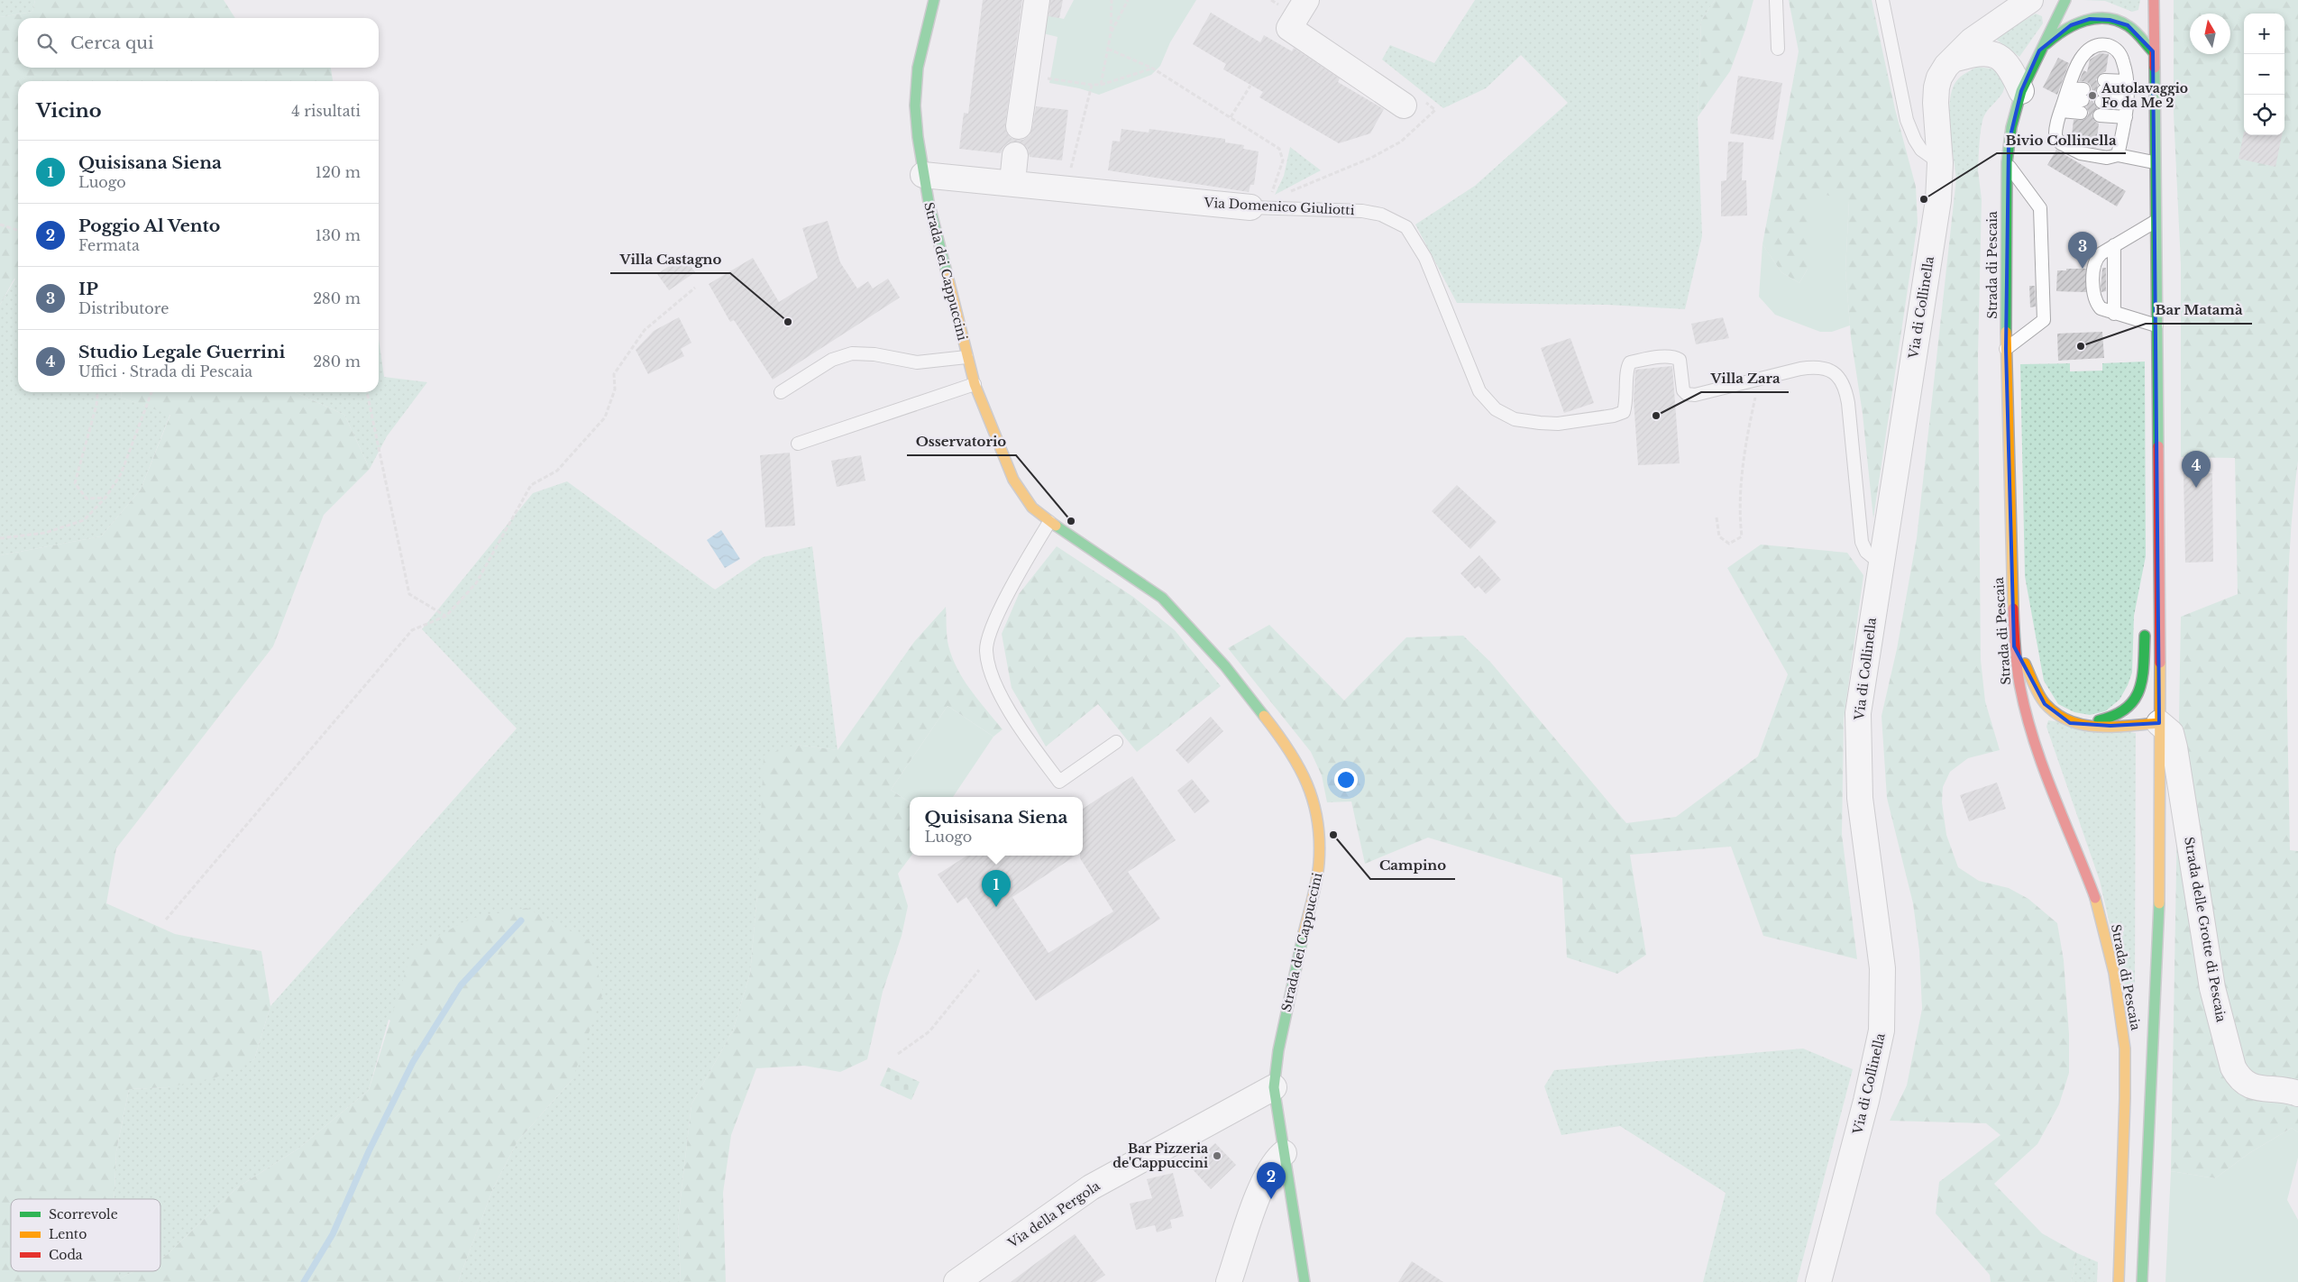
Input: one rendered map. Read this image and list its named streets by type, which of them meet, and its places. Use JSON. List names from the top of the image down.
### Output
{
  "streets": {
    "main road": ["Strada di Pescaia", "Strada dei Cappuccini"],
    "street": [
      "Via Domenico Giuliotti",
      "Via di Collinella",
      "Strada delle Grotte di Pescaia",
      "Via della Pergola"
    ]
  },
  "crossings": [
    ["Via Domenico Giuliotti", "Strada dei Cappuccini"],
    ["Strada di Pescaia", "Via di Collinella"],
    ["Strada di Pescaia", "Strada delle Grotte di Pescaia"],
    ["Strada dei Cappuccini", "Via della Pergola"]
  ],
  "places": [
    "Autolavaggio Fo da Me 2",
    "Bivio Collinella",
    "Villa Castagno",
    "Bar Matamà",
    "Villa Zara",
    "Osservatorio",
    "Campino",
    "Bar Pizzeria de'Cappuccini"
  ],
  "legend": ["Scorrevole", "Lento", "Coda"],
  "north": "top",
  "page": {
    "map_buttons": ["+", "−"],
    "search": "Cerca qui",
    "heading": ["Vicino", "4 risultati"],
    "list": [
      {
        "mark": "1",
        "name": "Quisisana Siena",
        "note": "Luogo",
        "value": "120 m"
      },
      {
        "mark": "2",
        "name": "Poggio Al Vento",
        "note": "Fermata",
        "value": "130 m"
      },
      {
        "mark": "3",
        "name": "IP",
        "note": "Distributore",
        "value": "280 m"
      },
      {
        "mark": "4",
        "name": "Studio Legale Guerrini",
        "note": "Uffici · Strada di Pescaia",
        "value": "280 m"
      }
    ],
    "pins": [
      "3",
      "4",
      "1",
      "2"
    ],
    "popup": ["Quisisana Siena", "Luogo"]
  }
}
